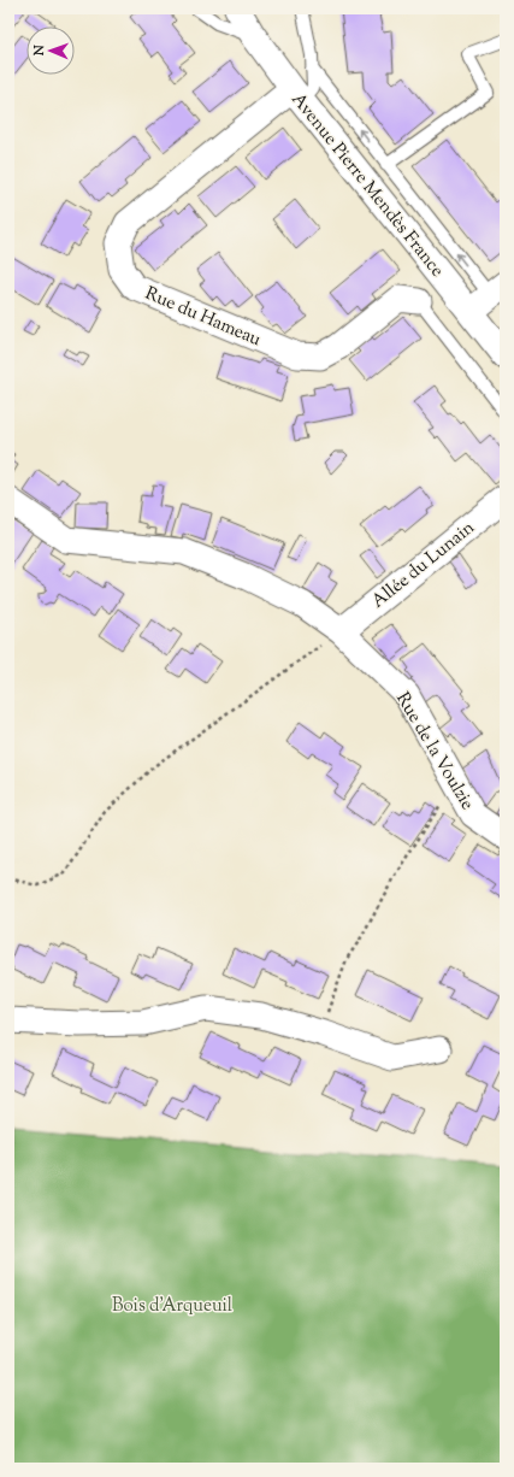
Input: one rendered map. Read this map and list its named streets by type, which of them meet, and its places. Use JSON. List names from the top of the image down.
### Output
{
  "streets": {
    "street": [
      "Avenue Pierre Mendès France",
      "Rue du Hameau",
      "Allée du Lunain",
      "Rue de la Voulzie"
    ]
  },
  "crossings": [
    ["Avenue Pierre Mendès France", "Rue du Hameau"],
    ["Allée du Lunain", "Rue de la Voulzie"]
  ],
  "parks": ["Bois d'Arqueuil"],
  "north": "left"
}
